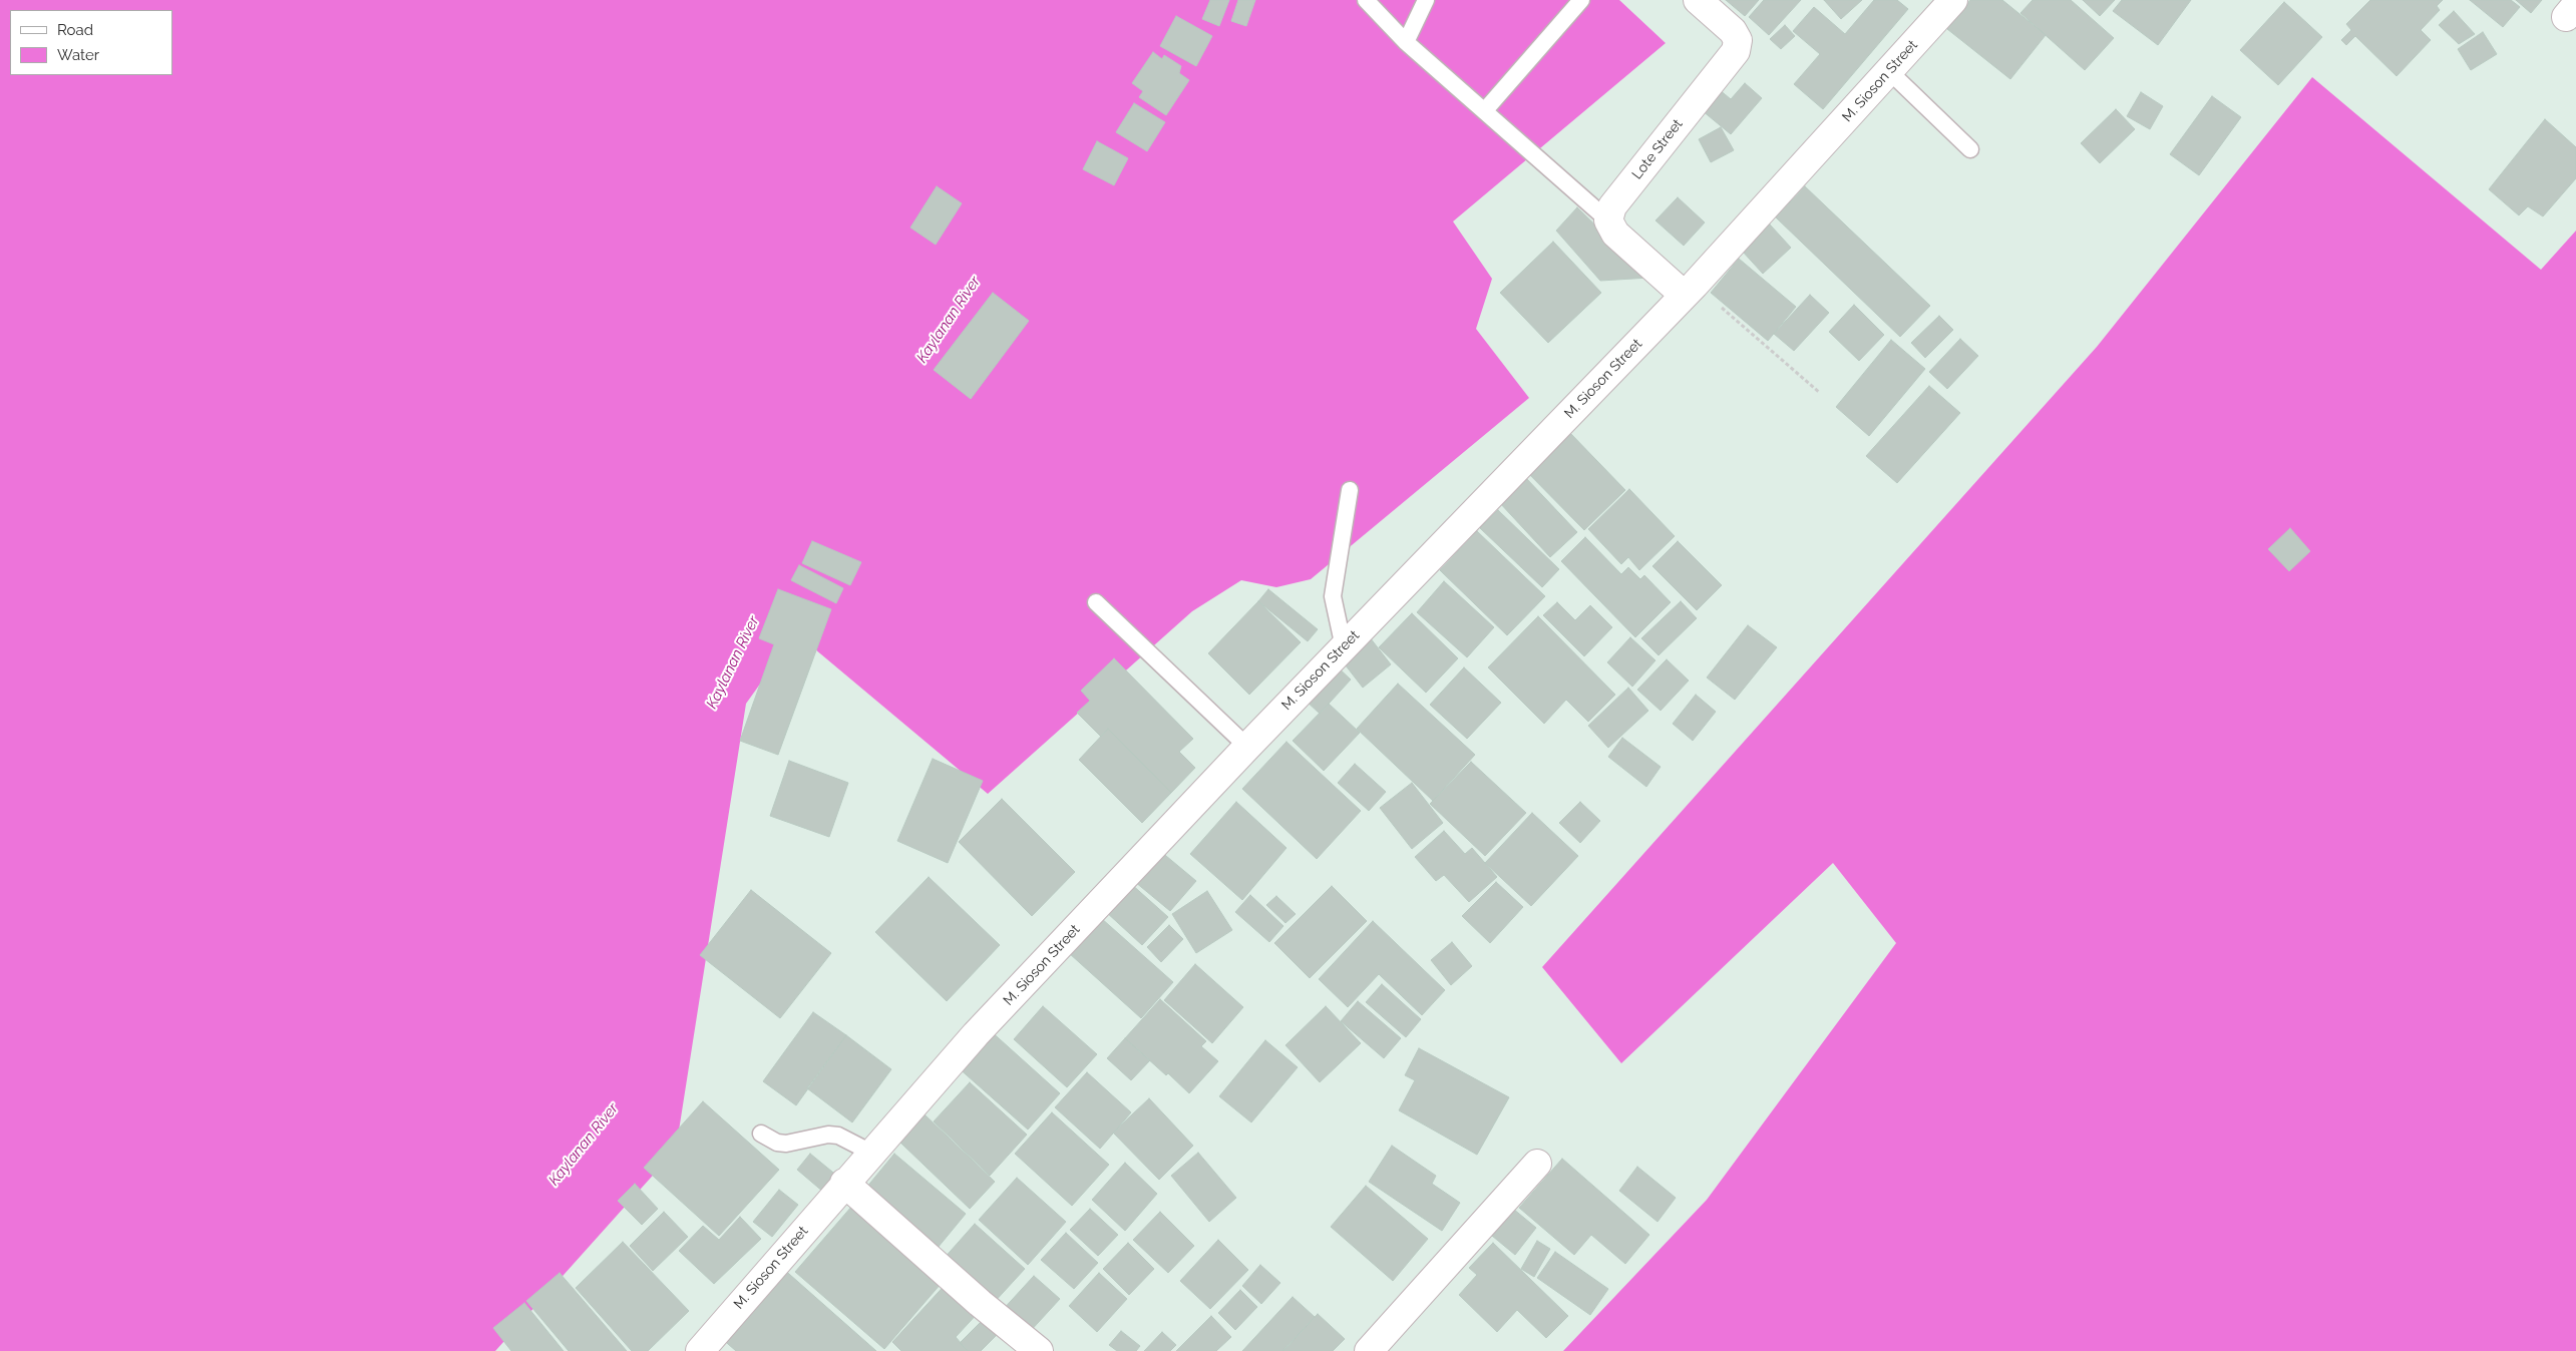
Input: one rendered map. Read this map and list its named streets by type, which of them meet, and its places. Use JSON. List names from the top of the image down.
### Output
{
  "streets": {
    "street": ["M. Sioson Street", "Lote Street"]
  },
  "water": ["Kaylanan River"],
  "legend": ["Road", "Water"]
}
